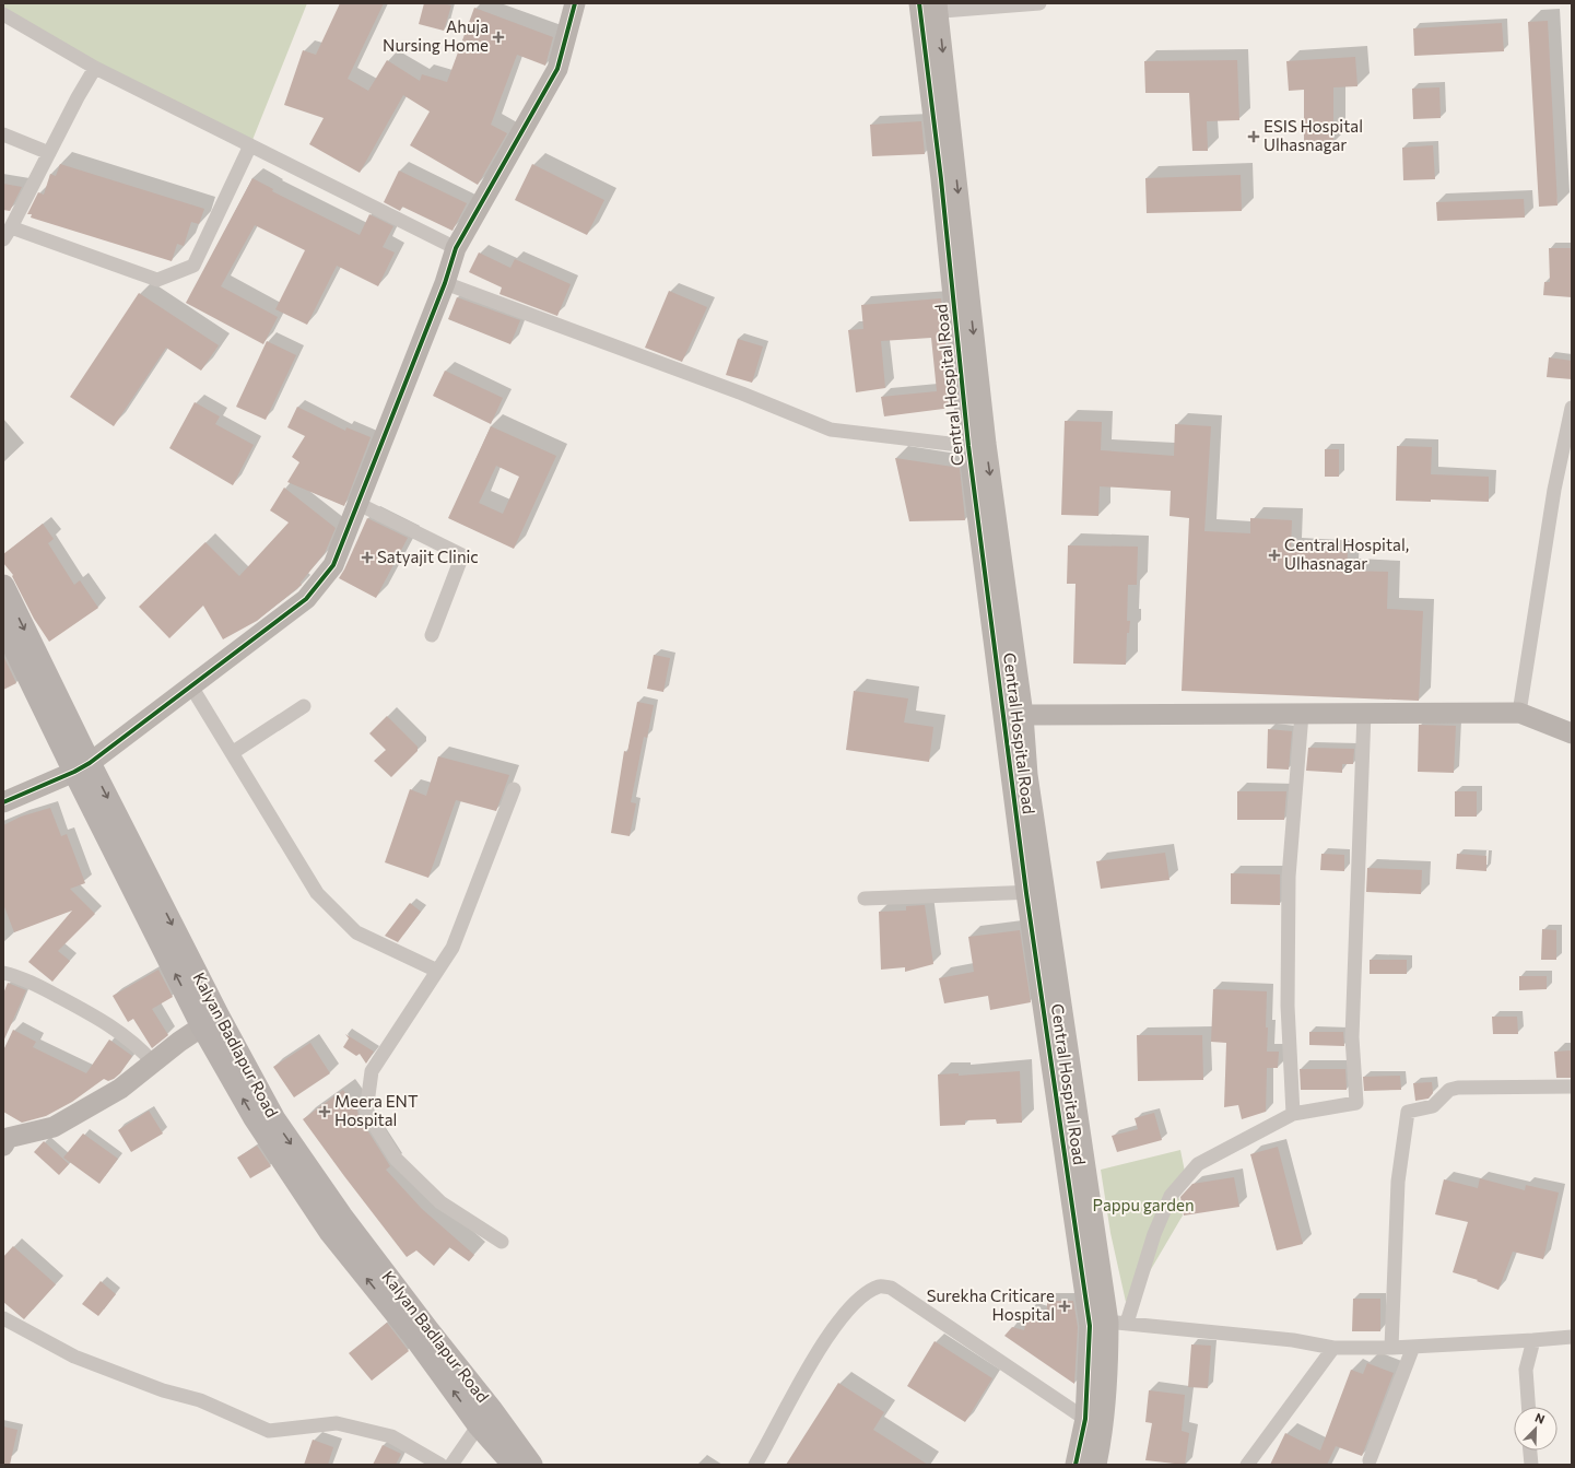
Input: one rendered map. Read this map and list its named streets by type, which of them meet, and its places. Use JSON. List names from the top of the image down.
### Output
{
  "streets": {
    "main road": ["Kalyan Badlapur Road"],
    "street": ["Central Hospital Road"]
  },
  "parks": ["Pappu garden"],
  "places": {
    "health": [
      "Ahuja Nursing Home",
      "ESIS Hospital Ulhasnagar",
      "Central Hospital, Ulhasnagar",
      "Satyajit Clinic",
      "Meera ENT Hospital",
      "Surekha Criticare Hospital"
    ]
  },
  "north": "top right"
}
